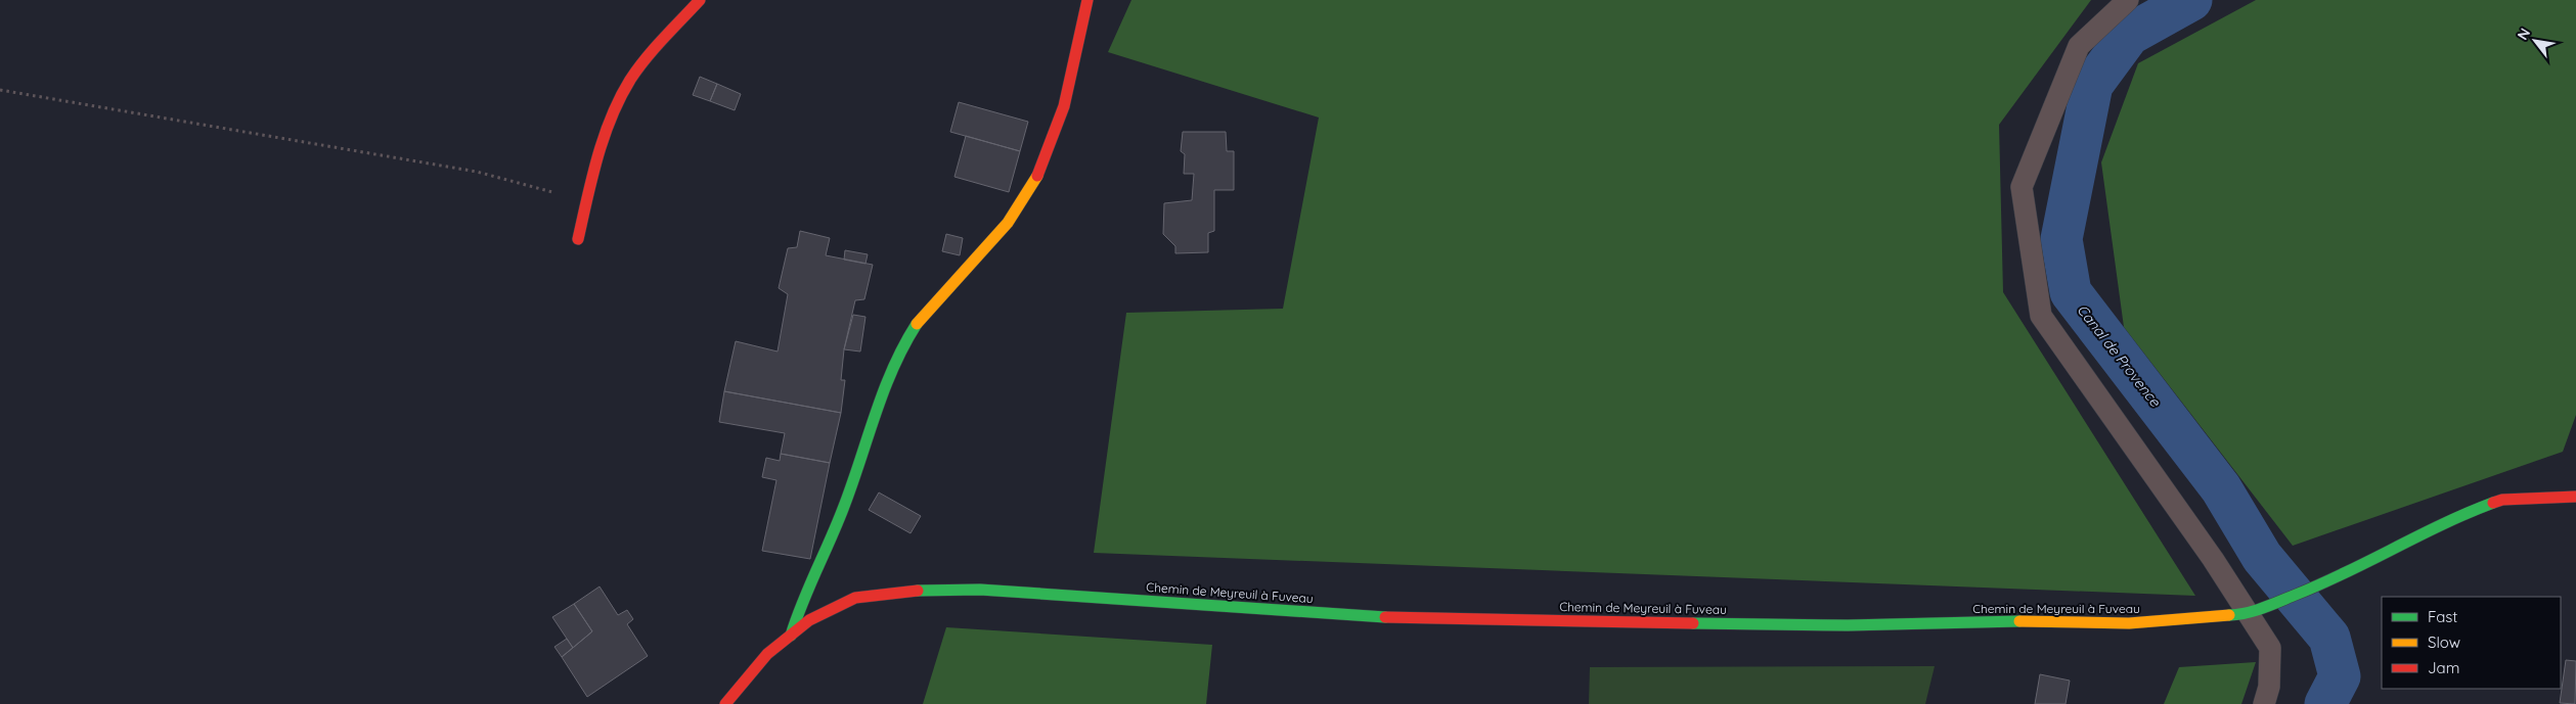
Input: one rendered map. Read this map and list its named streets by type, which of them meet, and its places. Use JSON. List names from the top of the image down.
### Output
{
  "streets": {
    "street": ["Chemin de Meyreuil à Fuveau"]
  },
  "water": ["Canal de Provence"],
  "legend": ["Fast", "Slow", "Jam"],
  "north": "top left"
}
